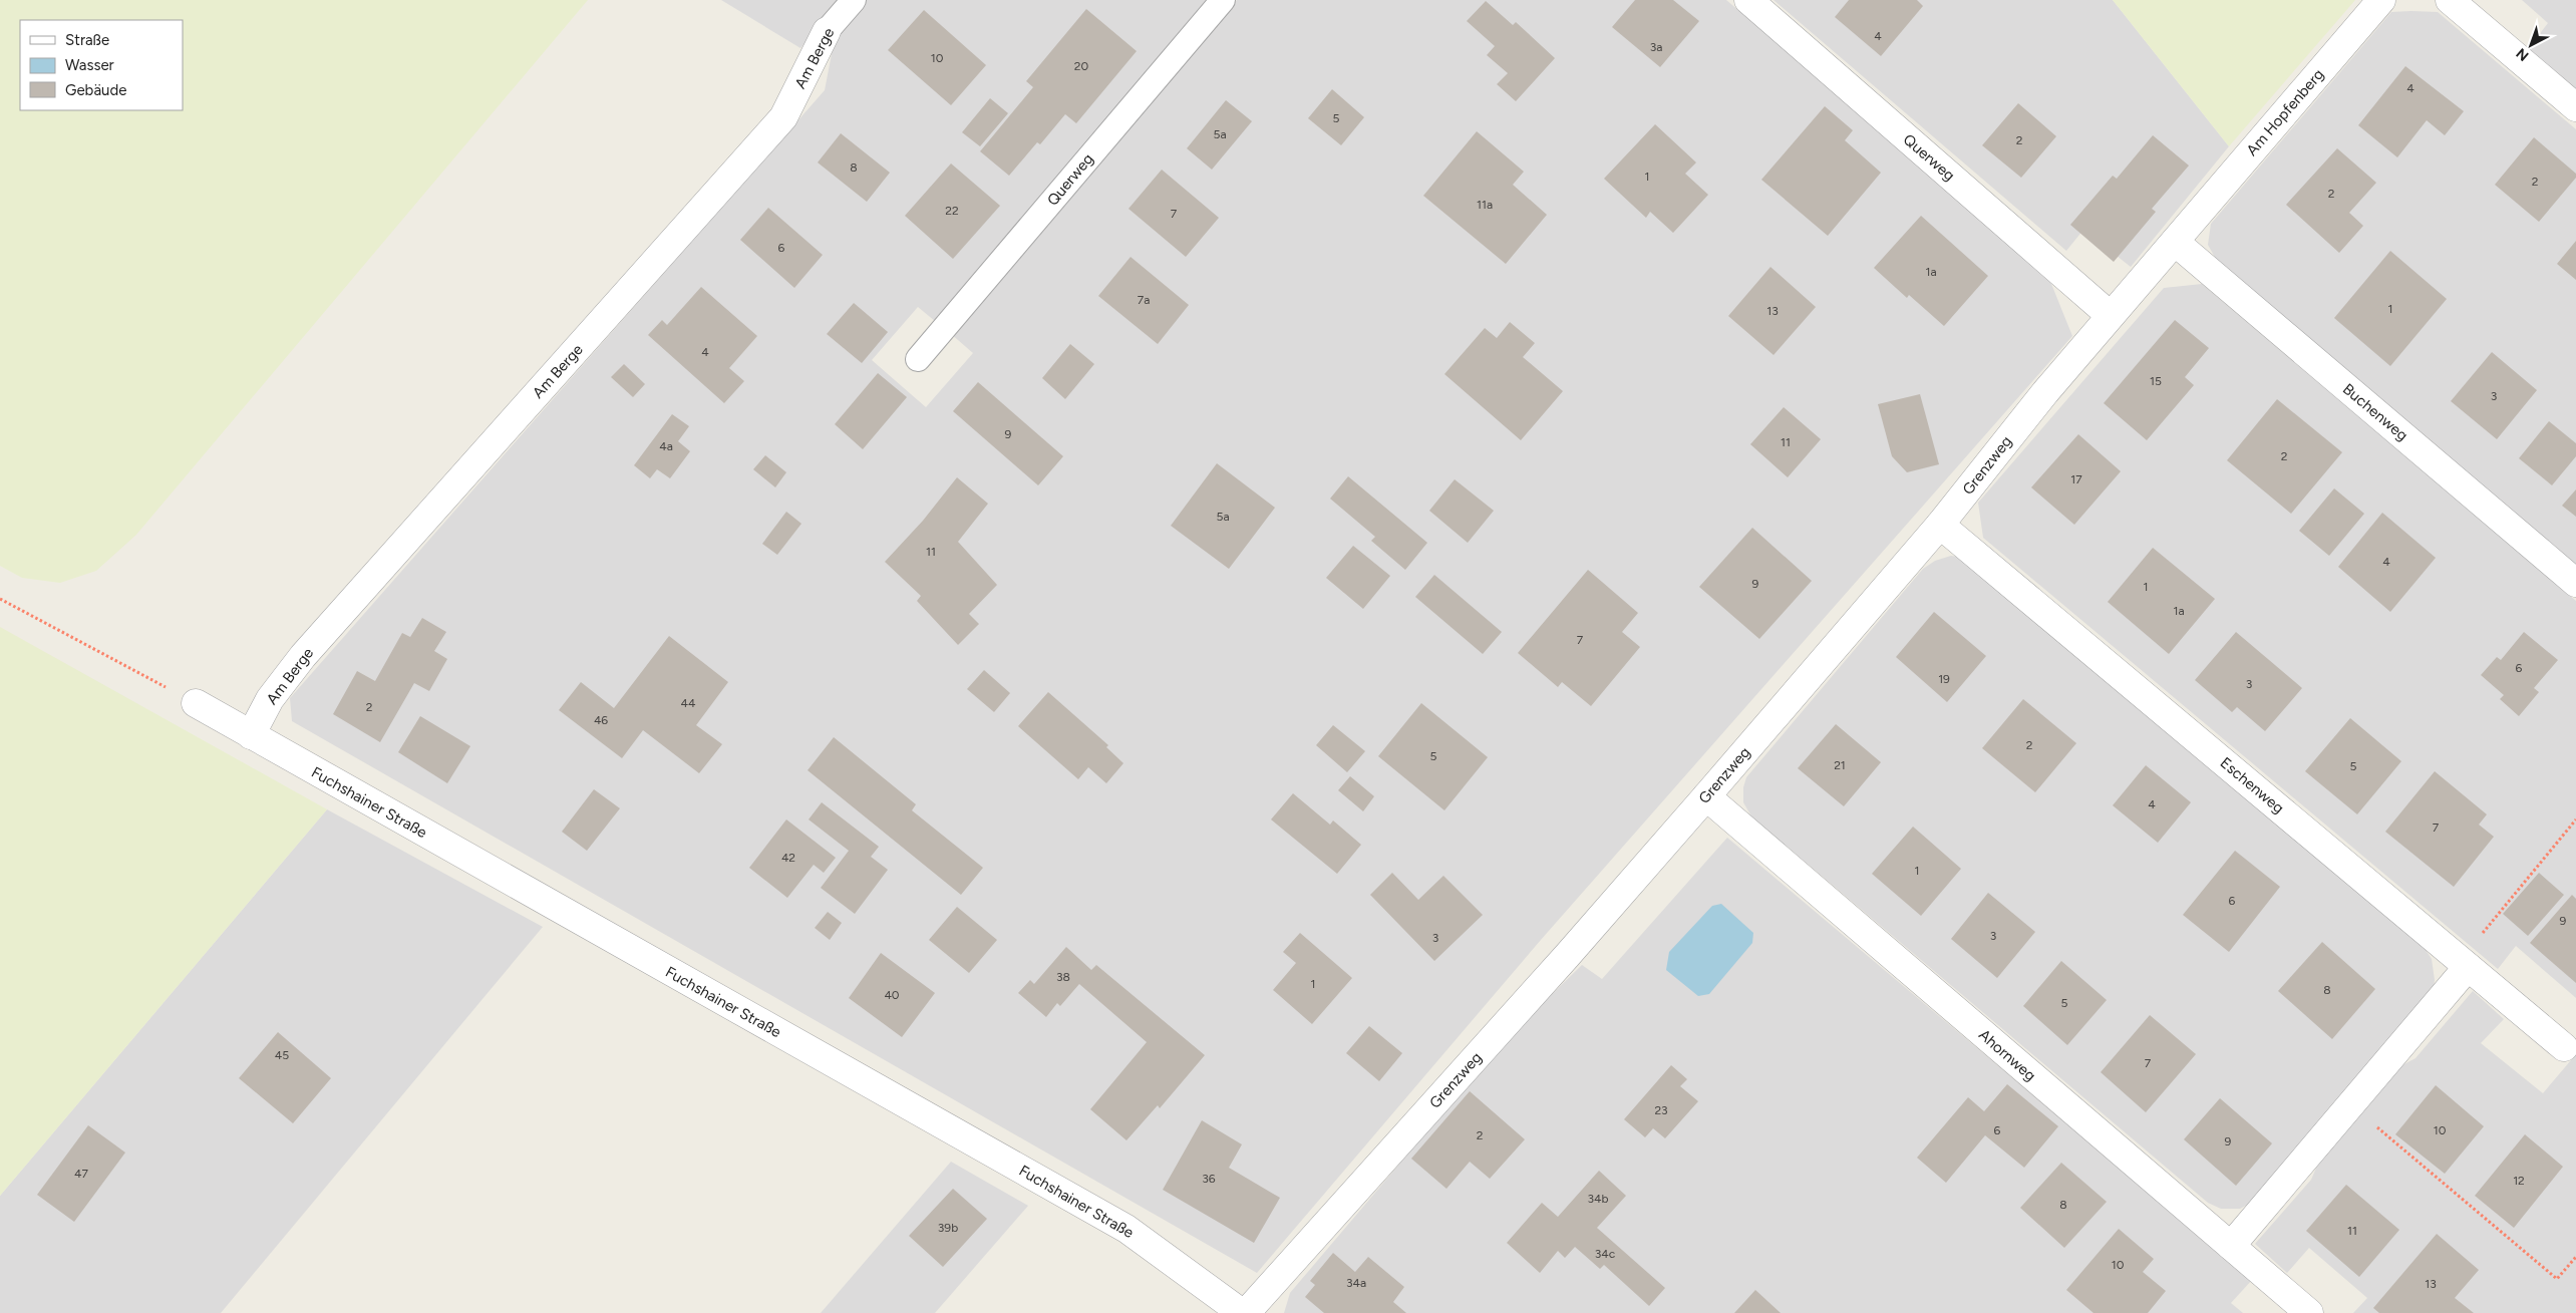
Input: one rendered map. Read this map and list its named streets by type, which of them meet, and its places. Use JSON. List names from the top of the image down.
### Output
{
  "streets": {
    "street": [
      "Am Berge",
      "Am Hopfenberg",
      "Querweg",
      "Buchenweg",
      "Grenzweg",
      "Eschenweg",
      "Fuchshainer Straße",
      "Ahornweg"
    ]
  },
  "crossings": [
    ["Am Berge", "Fuchshainer Straße"],
    ["Am Hopfenberg", "Buchenweg"],
    ["Am Hopfenberg", "Grenzweg"],
    ["Querweg", "Grenzweg"],
    ["Buchenweg", "Grenzweg"],
    ["Grenzweg", "Eschenweg"],
    ["Grenzweg", "Fuchshainer Straße"],
    ["Grenzweg", "Ahornweg"]
  ],
  "house_numbers": [
    "4",
    "3a",
    "10",
    "20",
    "4",
    "5",
    "5a",
    "2",
    "8",
    "1",
    "2",
    "2",
    "11a",
    "22",
    "7",
    "6",
    "1a",
    "7a",
    "1",
    "13",
    "4",
    "15",
    "3",
    "9",
    "11",
    "4a",
    "2",
    "17",
    "5a",
    "11",
    "4",
    "9",
    "1",
    "1a",
    "7",
    "6",
    "19",
    "3",
    "44",
    "2",
    "46",
    "2",
    "5",
    "21",
    "5",
    "4",
    "7",
    "42",
    "1",
    "6",
    "9",
    "3",
    "3",
    "38",
    "1",
    "8",
    "40",
    "5",
    "45",
    "7",
    "23",
    "6",
    "10",
    "2",
    "9",
    "47",
    "36",
    "12",
    "34b",
    "8",
    "39b",
    "11",
    "34c",
    "10",
    "34a",
    "13"
  ],
  "legend": ["Straße", "Wasser", "Gebäude"],
  "north": "bottom left"
}
